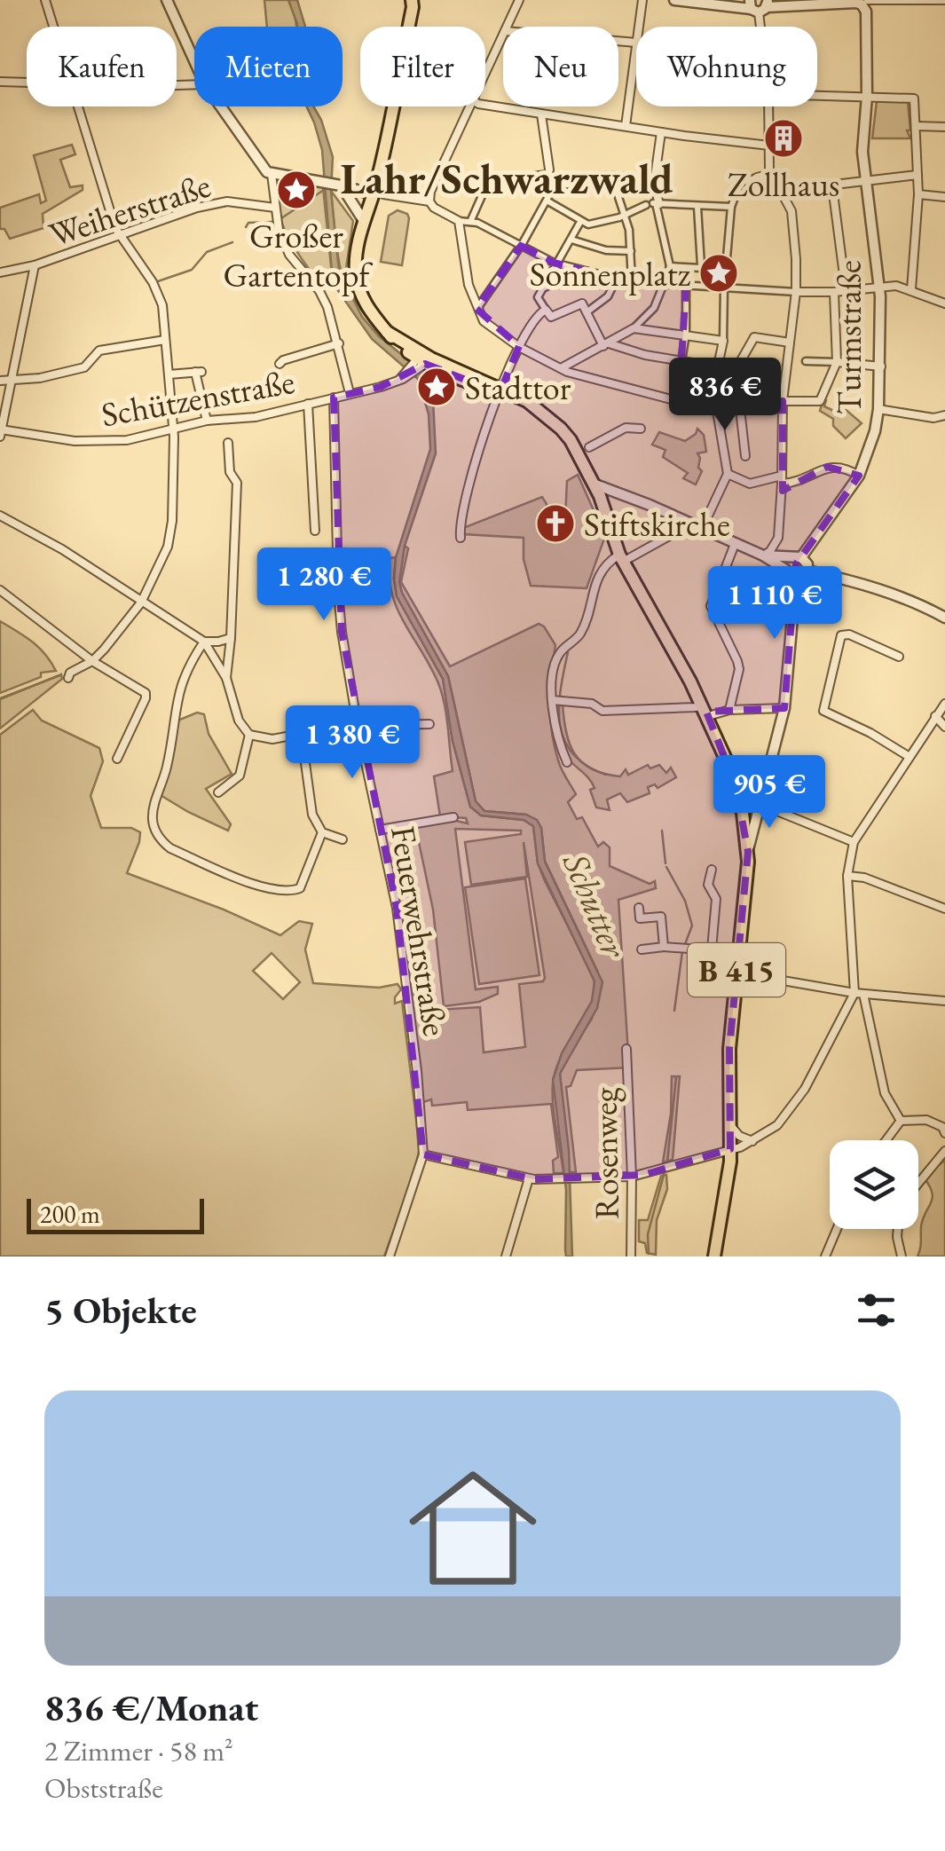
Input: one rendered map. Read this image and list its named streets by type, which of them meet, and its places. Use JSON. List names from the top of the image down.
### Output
{
  "streets": {
    "main road": ["B 415"],
    "street": [
      "Weiherstraße",
      "Turmstraße",
      "Schützenstraße",
      "Feuerwehrstraße",
      "Rosenweg"
    ]
  },
  "crossings": [
    ["Turmstraße", "B 415"],
    ["Schützenstraße", "Feuerwehrstraße"],
    ["Schützenstraße", "B 415"]
  ],
  "districts": ["Lahr/Schwarzwald"],
  "water": ["Schutter"],
  "places": {
    "building": ["Zollhaus"],
    "place": ["Großer Gartentopf", "Sonnenplatz", "Stadttor"],
    "church": ["Stiftskirche"]
  },
  "scale_bar": "200 m",
  "page": {
    "chip": [
      "Kaufen",
      "Mieten",
      "Filter",
      "Neu",
      "Wohnung"
    ],
    "price": [
      "836 €",
      "1 280 €",
      "1 110 €",
      "1 380 €",
      "905 €"
    ],
    "scale": "200 m",
    "heading": "5 Objekte",
    "list": [
      {
        "name": "836 €/Monat",
        "note": "2 Zimmer · 58 m² · Obststraße"
      }
    ]
  }
}
